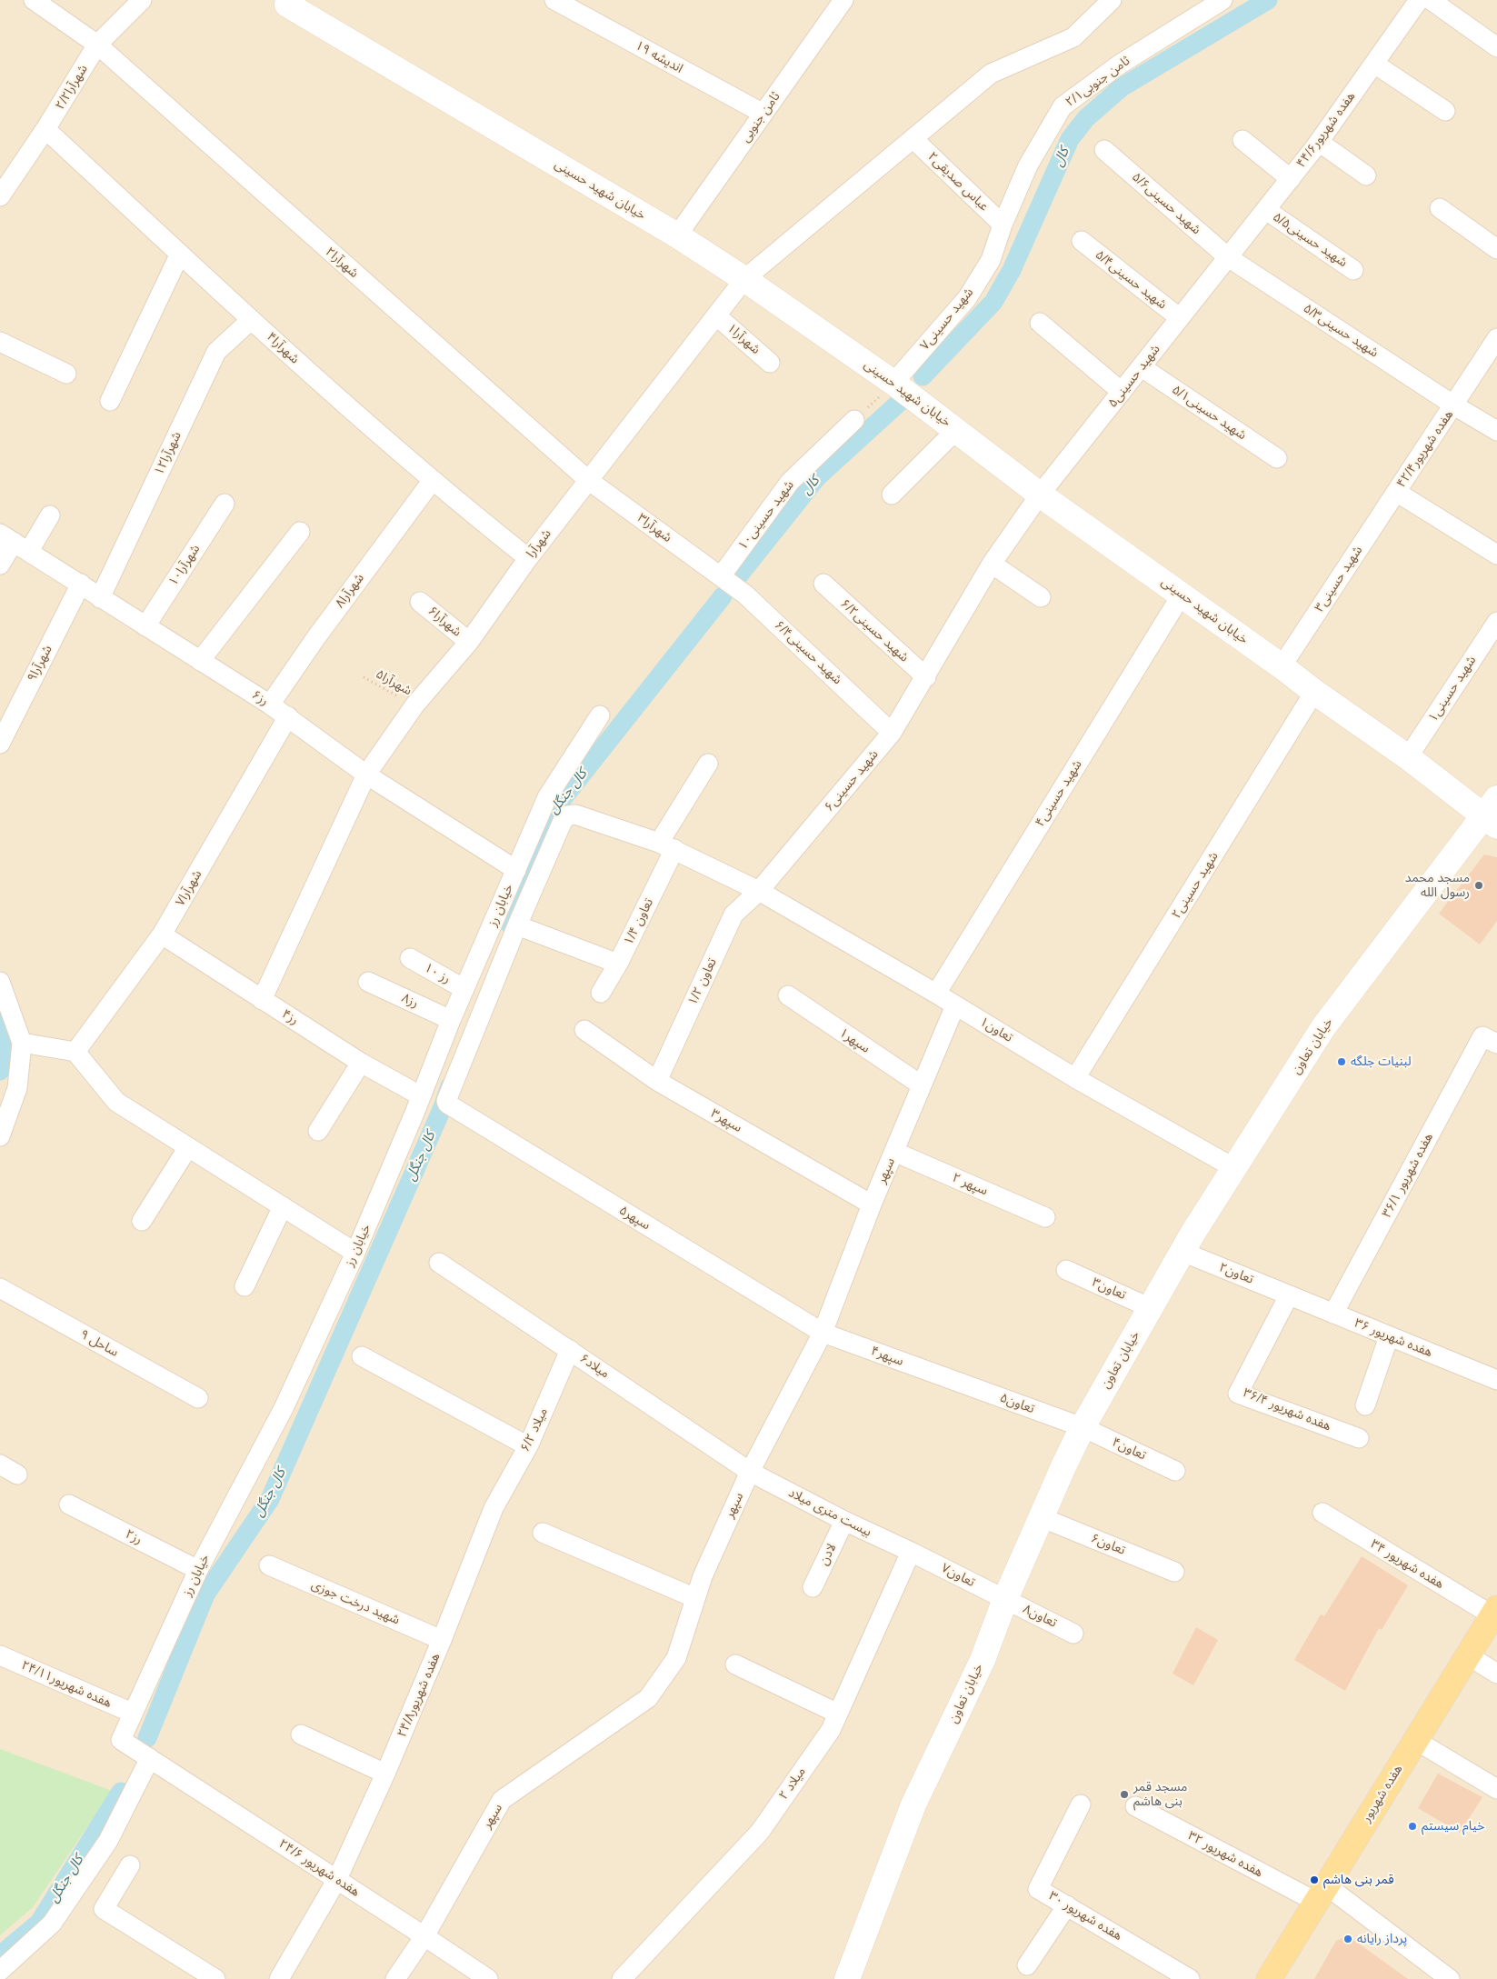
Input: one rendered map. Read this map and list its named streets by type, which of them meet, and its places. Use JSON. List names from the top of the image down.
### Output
{
  "streets": {
    "main road": ["خیابان شهید حسینی", "خیابان تعاون", "هفده شهریور"],
    "street": [
      "اندیشه ۱۹",
      "ثامن جنوبی۲/۱",
      "شهرآرا۲/۲",
      "ثامن جنوبی",
      "هفده شهریور۴۴/۶",
      "عباس صدیقی۲",
      "شهید حسینی۵/۶",
      "شهید حسینی۵/۵",
      "شهرآرا۲",
      "شهید حسینی۵/۴",
      "شهید حسینی۷",
      "شهید حسینی۵/۳",
      "شهرآرا۱",
      "شهرآرا۴",
      "شهید حسینی۵",
      "شهید حسینی۵/۱",
      "هفده شهریور۴۲/۴",
      "شهرآرا۱۲",
      "شهید حسینی۱۰",
      "شهرآرا۳",
      "شهرآرا",
      "شهرآرا۱۰",
      "شهید حسینی۳",
      "شهرآرا۸",
      "شهرآرا۶",
      "شهید حسینی۶/۲",
      "شهید حسینی۶/۴",
      "شهرآرا۹",
      "شهید حسینی۱",
      "رز۶",
      "شهید حسینی۶",
      "شهید حسینی۴",
      "شهید حسینی۲",
      "شهرآرا۷",
      "خیابان رز",
      "تعاون ۱/۴",
      "رز ۱۰",
      "تعاون ۱/۲",
      "رز۸",
      "رز۴",
      "تعاون۱",
      "سپهر۱",
      "سپهر۳",
      "سپهر",
      "هفده شهریور ۳۶/۱",
      "سپهر ۲",
      "سپهر۵",
      "تعاون۲",
      "تعاون۳",
      "هفده شهریور ۳۶",
      "ساحل ۹",
      "سپهر۴",
      "میلاد۶",
      "تعاون۵",
      "هفده شهریور ۳۶/۴",
      "میلاد ۶/۲",
      "تعاون۴",
      "بیست متری میلاد",
      "رز۲",
      "تعاون۶",
      "لادن",
      "هفده شهریور ۳۴",
      "تعاون۷",
      "شهید درخت جوزی",
      "تعاون۸",
      "هفده شهریور۲۴/۱۱",
      "هفده شهریور۲۴/۸",
      "میلاد ۲",
      "هفده شهریور ۳۲",
      "هفده شهریور ۲۴/۶",
      "هفده شهریور ۳۰"
    ],
    "path": ["شهرآرا۵"]
  },
  "crossings": [
    ["اندیشه ۱۹", "ثامن جنوبی"],
    ["ثامن جنوبی۲/۱", "عباس صدیقی۲"],
    ["ثامن جنوبی۲/۱", "شهید حسینی۷"],
    ["شهرآرا۲/۲", "شهرآرا۲"],
    ["شهرآرا۲/۲", "شهرآرا۴"],
    ["ثامن جنوبی", "خیابان شهید حسینی"],
    ["هفده شهریور۴۴/۶", "شهید حسینی۵/۶"],
    ["هفده شهریور۴۴/۶", "شهید حسینی۵/۵"],
    ["هفده شهریور۴۴/۶", "شهید حسینی۵/۳"],
    ["هفده شهریور۴۴/۶", "شهید حسینی۵"],
    ["عباس صدیقی۲", "شهید حسینی۷"],
    ["عباس صدیقی۲", "شهرآرا"],
    ["خیابان شهید حسینی", "شهید حسینی۷"],
    ["خیابان شهید حسینی", "شهید حسینی۵"],
    ["خیابان شهید حسینی", "شهرآرا"],
    ["خیابان شهید حسینی", "شهید حسینی۳"],
    ["خیابان شهید حسینی", "شهید حسینی۱"],
    ["خیابان شهید حسینی", "شهید حسینی۶"],
    ["خیابان شهید حسینی", "شهید حسینی۴"],
    ["خیابان شهید حسینی", "شهید حسینی۲"],
    ["خیابان شهید حسینی", "خیابان تعاون"],
    ["شهید حسینی۵/۶", "شهید حسینی۵/۳"],
    ["شهید حسینی۵/۶", "شهید حسینی۵"],
    ["شهرآرا۲", "شهرآرا۳"],
    ["شهرآرا۲", "شهرآرا"],
    ["شهید حسینی۵/۴", "شهید حسینی۵"],
    ["شهید حسینی۵/۳", "شهید حسینی۵"],
    ["شهید حسینی۵/۳", "هفده شهریور۴۲/۴"],
    ["شهرآرا۱", "شهرآرا"],
    ["شهرآرا۴", "شهرآرا۱۲"],
    ["شهرآرا۴", "شهرآرا"],
    ["شهرآرا۴", "شهرآرا۸"],
    ["شهید حسینی۵", "شهید حسینی۵/۱"],
    ["شهید حسینی۵", "شهید حسینی۶"],
    ["هفده شهریور۴۲/۴", "شهید حسینی۳"],
    ["شهرآرا۱۲", "رز۶"],
    ["شهید حسینی۱۰", "شهرآرا۳"],
    ["شهید حسینی۱۰", "شهید حسینی۶/۴"],
    ["شهرآرا۳", "شهرآرا"],
    ["شهرآرا۳", "شهید حسینی۶/۴"],
    ["شهرآرا", "شهرآرا۶"],
    ["شهرآرا", "شهرآرا۵"],
    ["شهرآرا", "رز۶"],
    ["شهرآرا", "رز۴"],
    ["شهرآرا۱۰", "رز۶"],
    ["شهرآرا۸", "رز۶"],
    ["شهید حسینی۶/۲", "شهید حسینی۶"],
    ["شهید حسینی۶/۴", "شهید حسینی۶"],
    ["شهرآرا۹", "رز۶"],
    ["رز۶", "شهرآرا۷"],
    ["رز۶", "خیابان رز"],
    ["شهید حسینی۶", "تعاون ۱/۲"],
    ["شهید حسینی۶", "تعاون۱"],
    ["شهید حسینی۴", "تعاون۱"],
    ["شهید حسینی۲", "تعاون۱"],
    ["شهرآرا۷", "رز۴"],
    ["خیابان رز", "رز ۱۰"],
    ["خیابان رز", "رز۸"],
    ["خیابان رز", "رز۴"],
    ["خیابان رز", "رز۲"],
    ["خیابان رز", "هفده شهریور۲۴/۱۱"],
    ["خیابان رز", "هفده شهریور ۲۴/۶"],
    ["تعاون ۱/۲", "تعاون۱"],
    ["تعاون ۱/۲", "سپهر۳"],
    ["تعاون۱", "خیابان تعاون"],
    ["تعاون۱", "سپهر"],
    ["سپهر۱", "سپهر"],
    ["خیابان تعاون", "تعاون۲"],
    ["خیابان تعاون", "تعاون۳"],
    ["خیابان تعاون", "تعاون۵"],
    ["خیابان تعاون", "تعاون۴"],
    ["خیابان تعاون", "تعاون۶"],
    ["خیابان تعاون", "تعاون۷"],
    ["خیابان تعاون", "تعاون۸"],
    ["سپهر۳", "سپهر"],
    ["سپهر", "سپهر ۲"],
    ["سپهر", "سپهر۵"],
    ["سپهر", "سپهر۴"],
    ["سپهر", "میلاد۶"],
    ["سپهر", "بیست متری میلاد"],
    ["سپهر", "هفده شهریور ۲۴/۶"],
    ["هفده شهریور ۳۶/۱", "هفده شهریور ۳۶"],
    ["سپهر۵", "سپهر۴"],
    ["تعاون۲", "هفده شهریور ۳۶"],
    ["تعاون۲", "هفده شهریور ۳۶/۴"],
    ["هفده شهریور ۳۶", "هفده شهریور ۳۶/۴"],
    ["سپهر۴", "تعاون۵"],
    ["میلاد۶", "میلاد ۶/۲"],
    ["میلاد۶", "بیست متری میلاد"],
    ["تعاون۵", "تعاون۴"],
    ["میلاد ۶/۲", "هفده شهریور۲۴/۸"],
    ["بیست متری میلاد", "لادن"],
    ["بیست متری میلاد", "تعاون۷"],
    ["بیست متری میلاد", "میلاد ۲"],
    ["هفده شهریور ۳۴", "هفده شهریور"],
    ["تعاون۷", "تعاون۸"],
    ["تعاون۷", "میلاد ۲"],
    ["شهید درخت جوزی", "هفده شهریور۲۴/۸"],
    ["هفده شهریور۲۴/۸", "هفده شهریور ۲۴/۶"],
    ["هفده شهریور", "هفده شهریور ۳۲"]
  ],
  "water": ["کال", "کال جنگل"],
  "places": [
    "مسجد محمد رسول الله",
    "لبنیات جلگه",
    "مسجد قمر بنی هاشم",
    "خیام سیستم",
    "قمر بنی هاشم",
    "پرداز رایانه"
  ]
}
